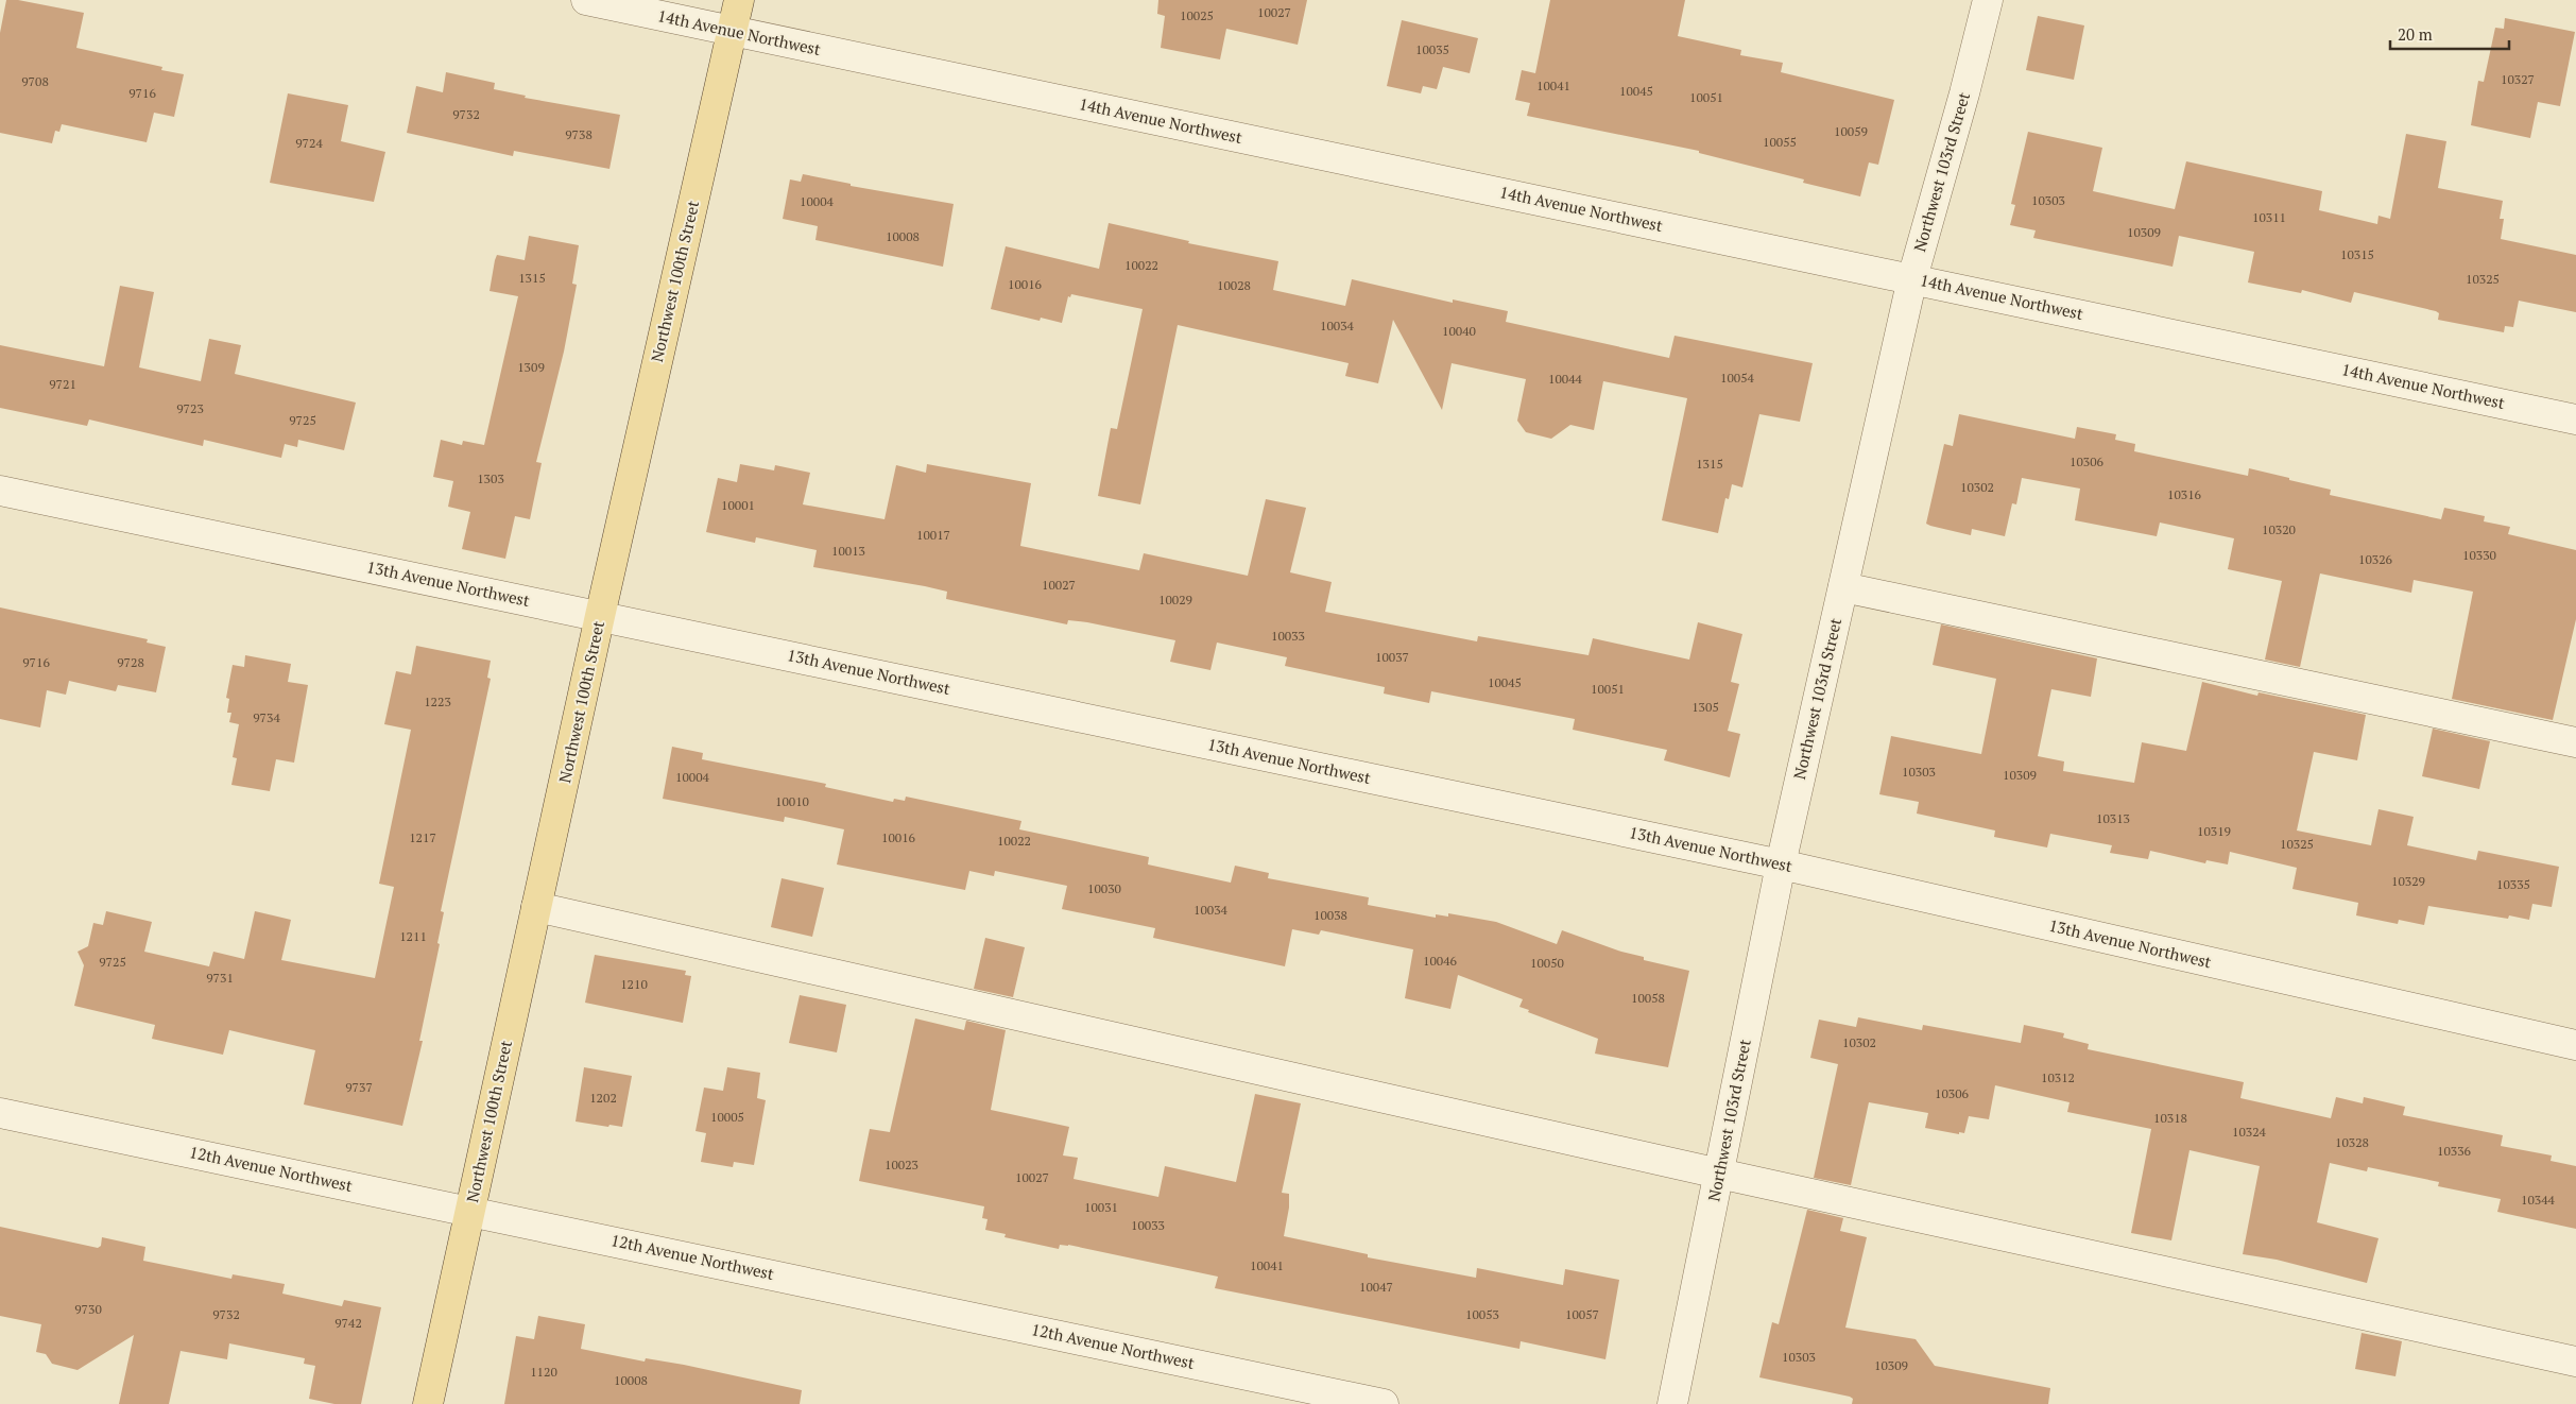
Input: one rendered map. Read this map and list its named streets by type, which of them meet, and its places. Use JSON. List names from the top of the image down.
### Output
{
  "streets": {
    "main road": ["Northwest 100th Street"],
    "street": [
      "14th Avenue Northwest",
      "Northwest 103rd Street",
      "13th Avenue Northwest",
      "12th Avenue Northwest"
    ]
  },
  "crossings": [
    ["14th Avenue Northwest", "Northwest 103rd Street"],
    ["14th Avenue Northwest", "Northwest 100th Street"],
    ["Northwest 103rd Street", "13th Avenue Northwest"],
    ["Northwest 100th Street", "13th Avenue Northwest"],
    ["Northwest 100th Street", "12th Avenue Northwest"]
  ],
  "house_numbers": [
    "10027",
    "10025",
    "10035",
    "10327",
    "9708",
    "10041",
    "10045",
    "9716",
    "10051",
    "9732",
    "10059",
    "9738",
    "10055",
    "9724",
    "10303",
    "10004",
    "10311",
    "10309",
    "10008",
    "10315",
    "10022",
    "1315",
    "10325",
    "10016",
    "10028",
    "10034",
    "10040",
    "1309",
    "10054",
    "10044",
    "9721",
    "9723",
    "9725",
    "10306",
    "1315",
    "1303",
    "10302",
    "10316",
    "10001",
    "10320",
    "10017",
    "10013",
    "10330",
    "10326",
    "10027",
    "10029",
    "10033",
    "10037",
    "9716",
    "9728",
    "10045",
    "10051",
    "1223",
    "1305",
    "9734",
    "10303",
    "10309",
    "10004",
    "10010",
    "10313",
    "10319",
    "1217",
    "10016",
    "10022",
    "10325",
    "10329",
    "10335",
    "10030",
    "10034",
    "10038",
    "1211",
    "10046",
    "9725",
    "10050",
    "9731",
    "1210",
    "10058",
    "10302",
    "10312",
    "9737",
    "10306",
    "1202",
    "10005",
    "10318",
    "10324",
    "10328",
    "10336",
    "10023",
    "10027",
    "10344",
    "10031",
    "10033",
    "10041",
    "10047",
    "9730",
    "9732",
    "10053",
    "10057",
    "9742",
    "10303",
    "10309",
    "1120",
    "10008"
  ],
  "scale_bar": "20 m"
}
